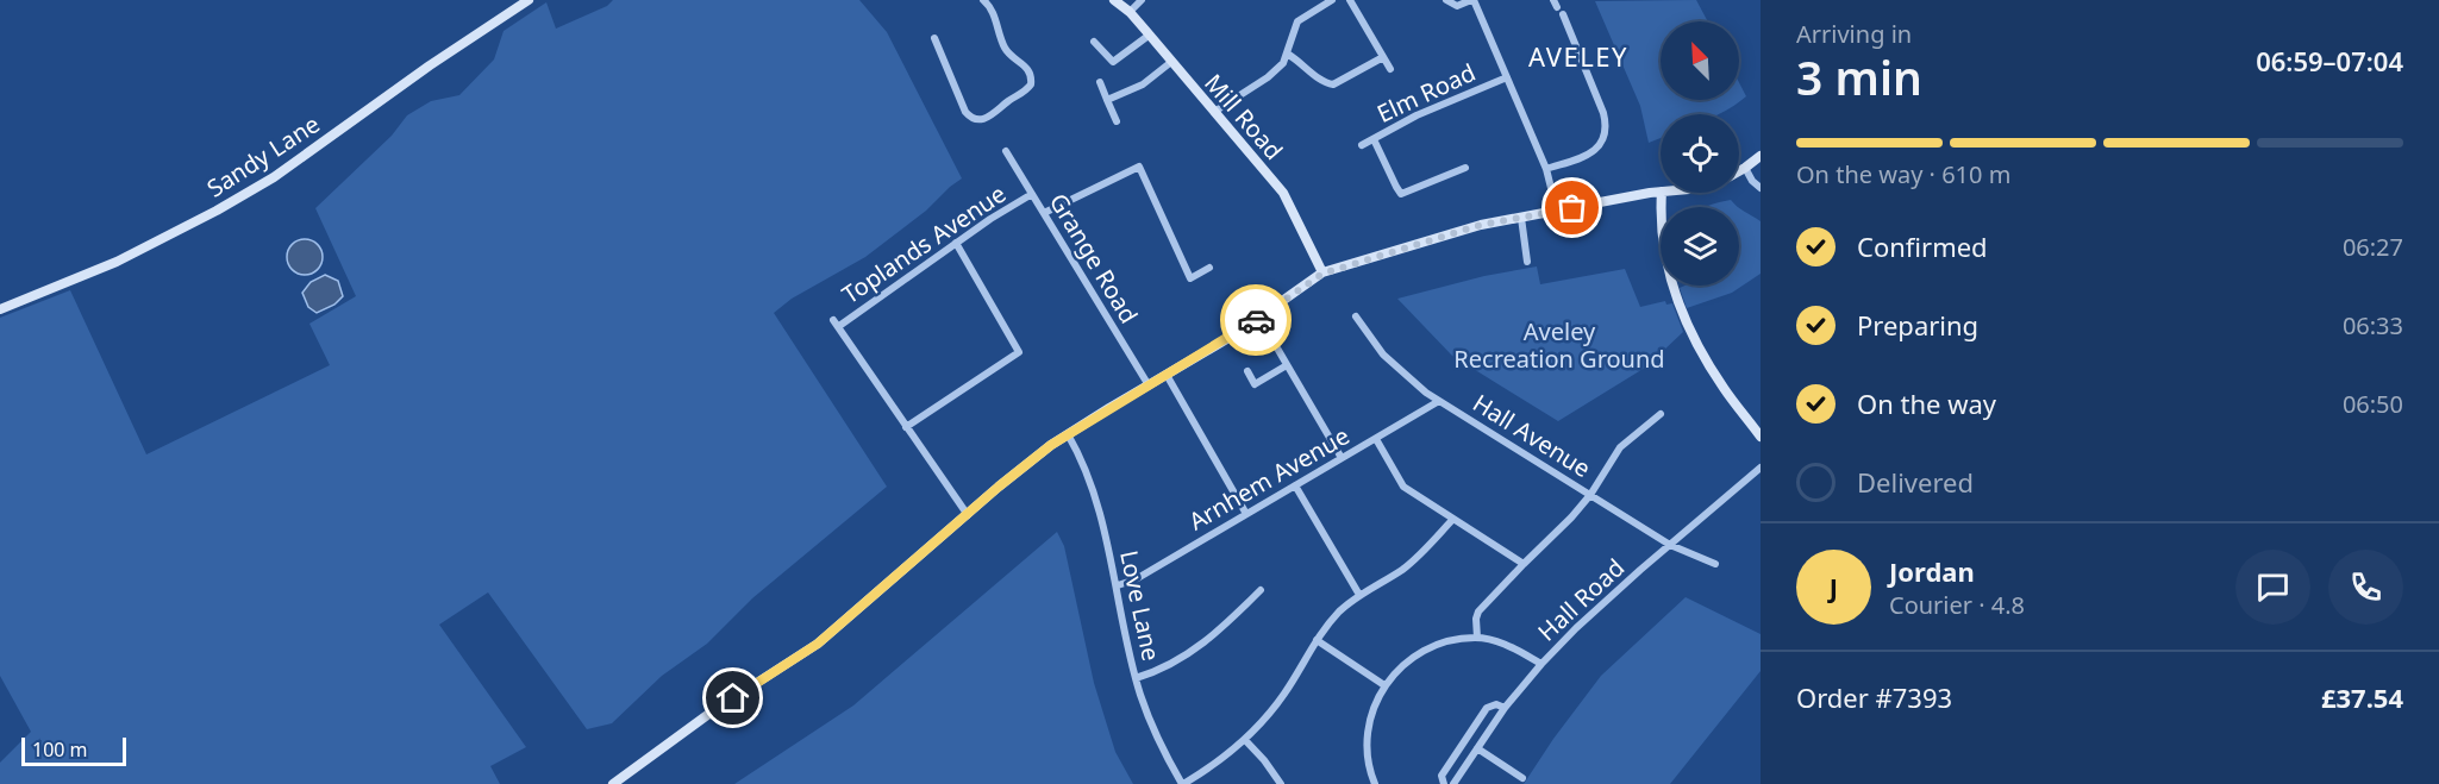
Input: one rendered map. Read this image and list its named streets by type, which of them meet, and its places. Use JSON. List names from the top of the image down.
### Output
{
  "streets": {
    "street": [
      "Elm Road",
      "Mill Road",
      "Sandy Lane",
      "Toplands Avenue",
      "Grange Road",
      "Hall Avenue",
      "Arnhem Avenue",
      "Hall Road",
      "Love Lane"
    ]
  },
  "crossings": [
    ["Toplands Avenue", "Grange Road"],
    ["Hall Avenue", "Arnhem Avenue"],
    ["Hall Avenue", "Hall Road"],
    ["Arnhem Avenue", "Love Lane"]
  ],
  "districts": ["AVELEY"],
  "parks": ["Aveley Recreation Ground"],
  "scale_bar": "100 m",
  "north": "top left",
  "page": {
    "heading": ["3 min", "Arriving in", "06:59–07:04"],
    "panel": [
      "Jordan",
      "Courier · 4.8",
      "Order #7393",
      "£37.54"
    ],
    "bar": "On the way · 610 m",
    "list": [
      ["Confirmed", "06:27"],
      ["Preparing", "06:33"],
      ["On the way", "06:50"],
      "Delivered"
    ],
    "round": "J",
    "scale": "100 m"
  }
}
